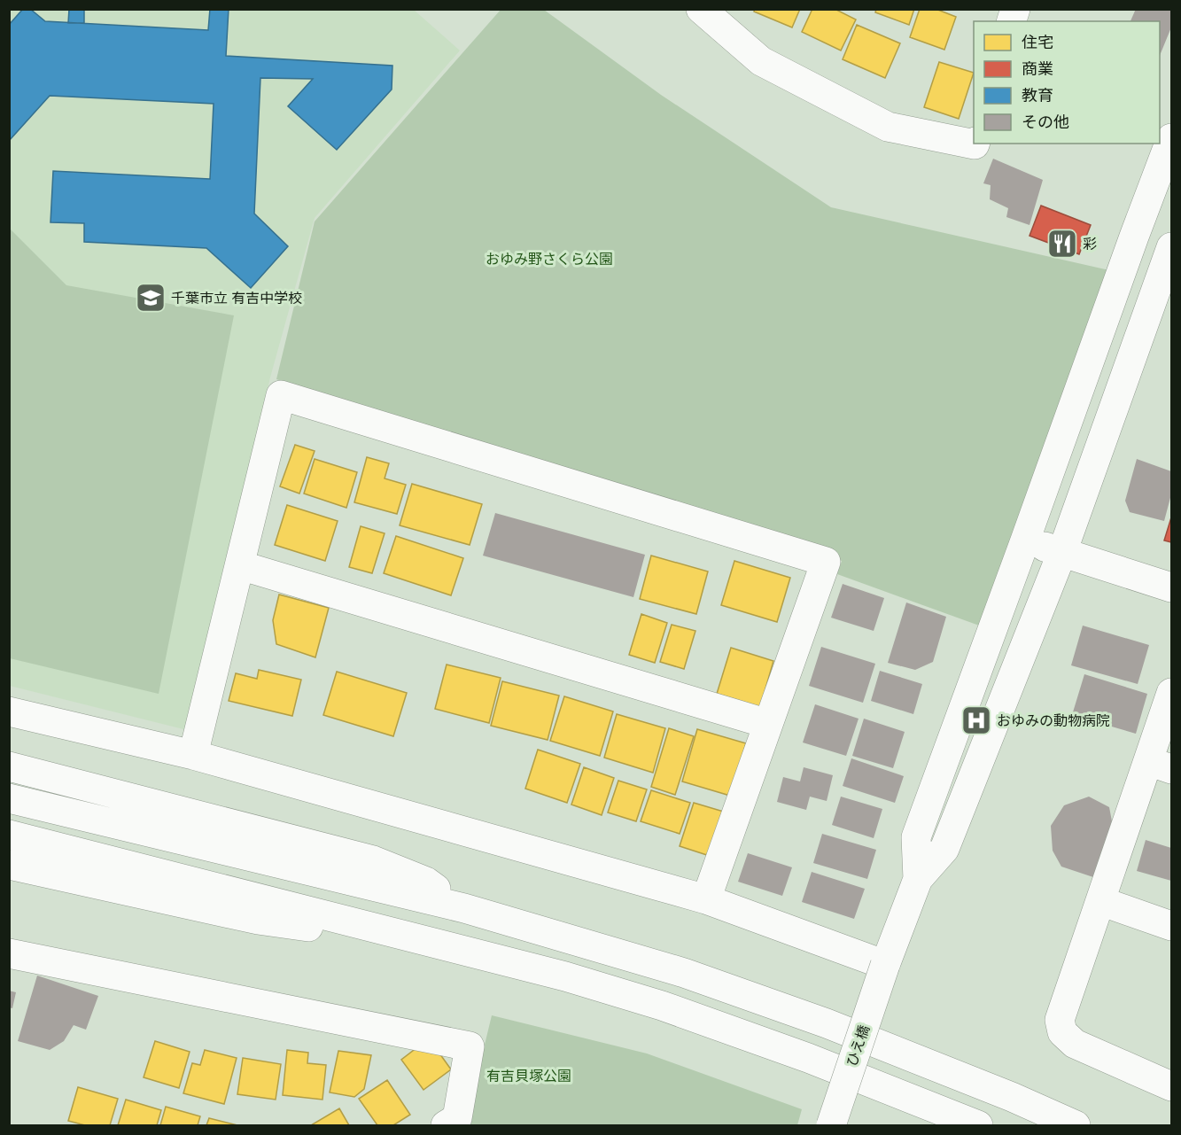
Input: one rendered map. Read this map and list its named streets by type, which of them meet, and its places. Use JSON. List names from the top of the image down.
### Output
{
  "streets": {
    "street": ["ひえ橋"]
  },
  "parks": ["おゆみ野さくら公園", "有吉貝塚公園"],
  "places": {
    "restaurant": ["彩"],
    "school or university": ["千葉市立 有吉中学校"],
    "hospital": ["おゆみの動物病院"]
  },
  "legend": [
    "住宅",
    "商業",
    "教育",
    "その他"
  ]
}
